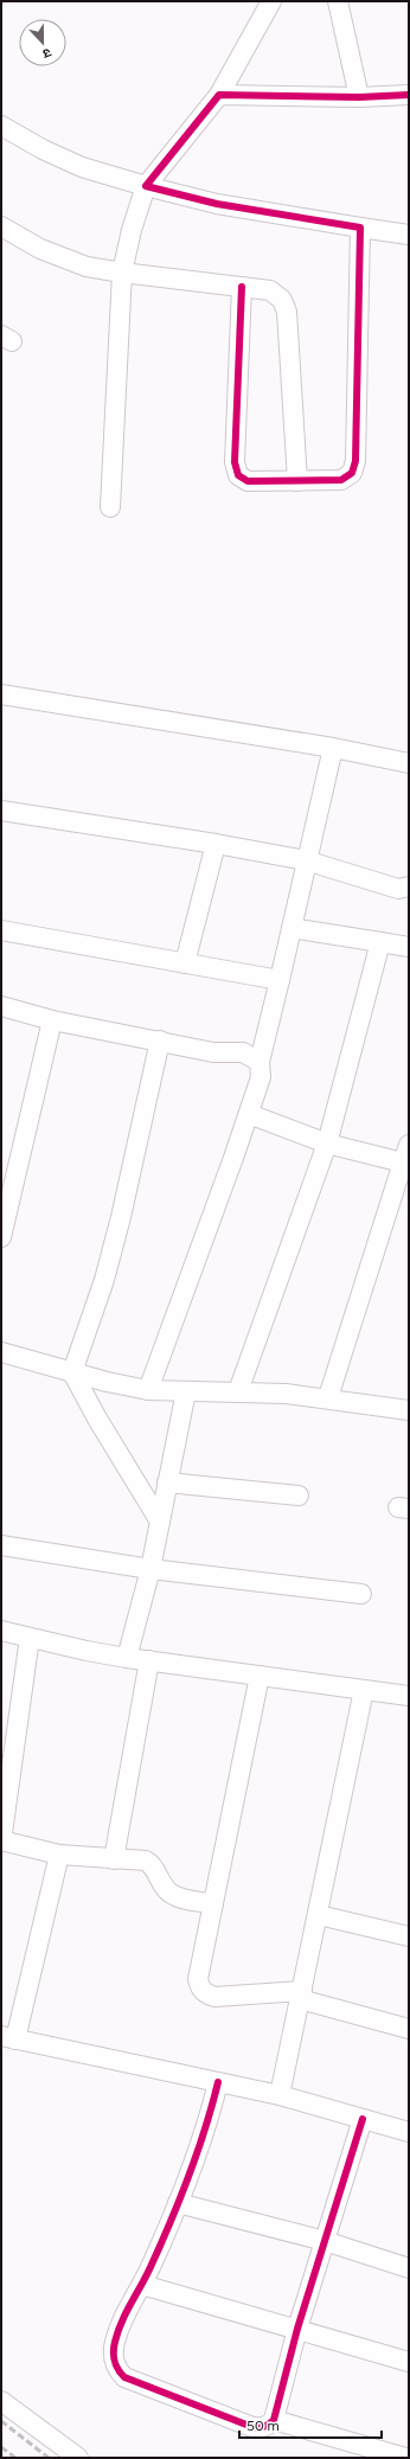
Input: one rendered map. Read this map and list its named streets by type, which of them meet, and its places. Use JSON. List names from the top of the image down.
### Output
{
  "scale_bar": "50 m",
  "north": "bottom"
}
